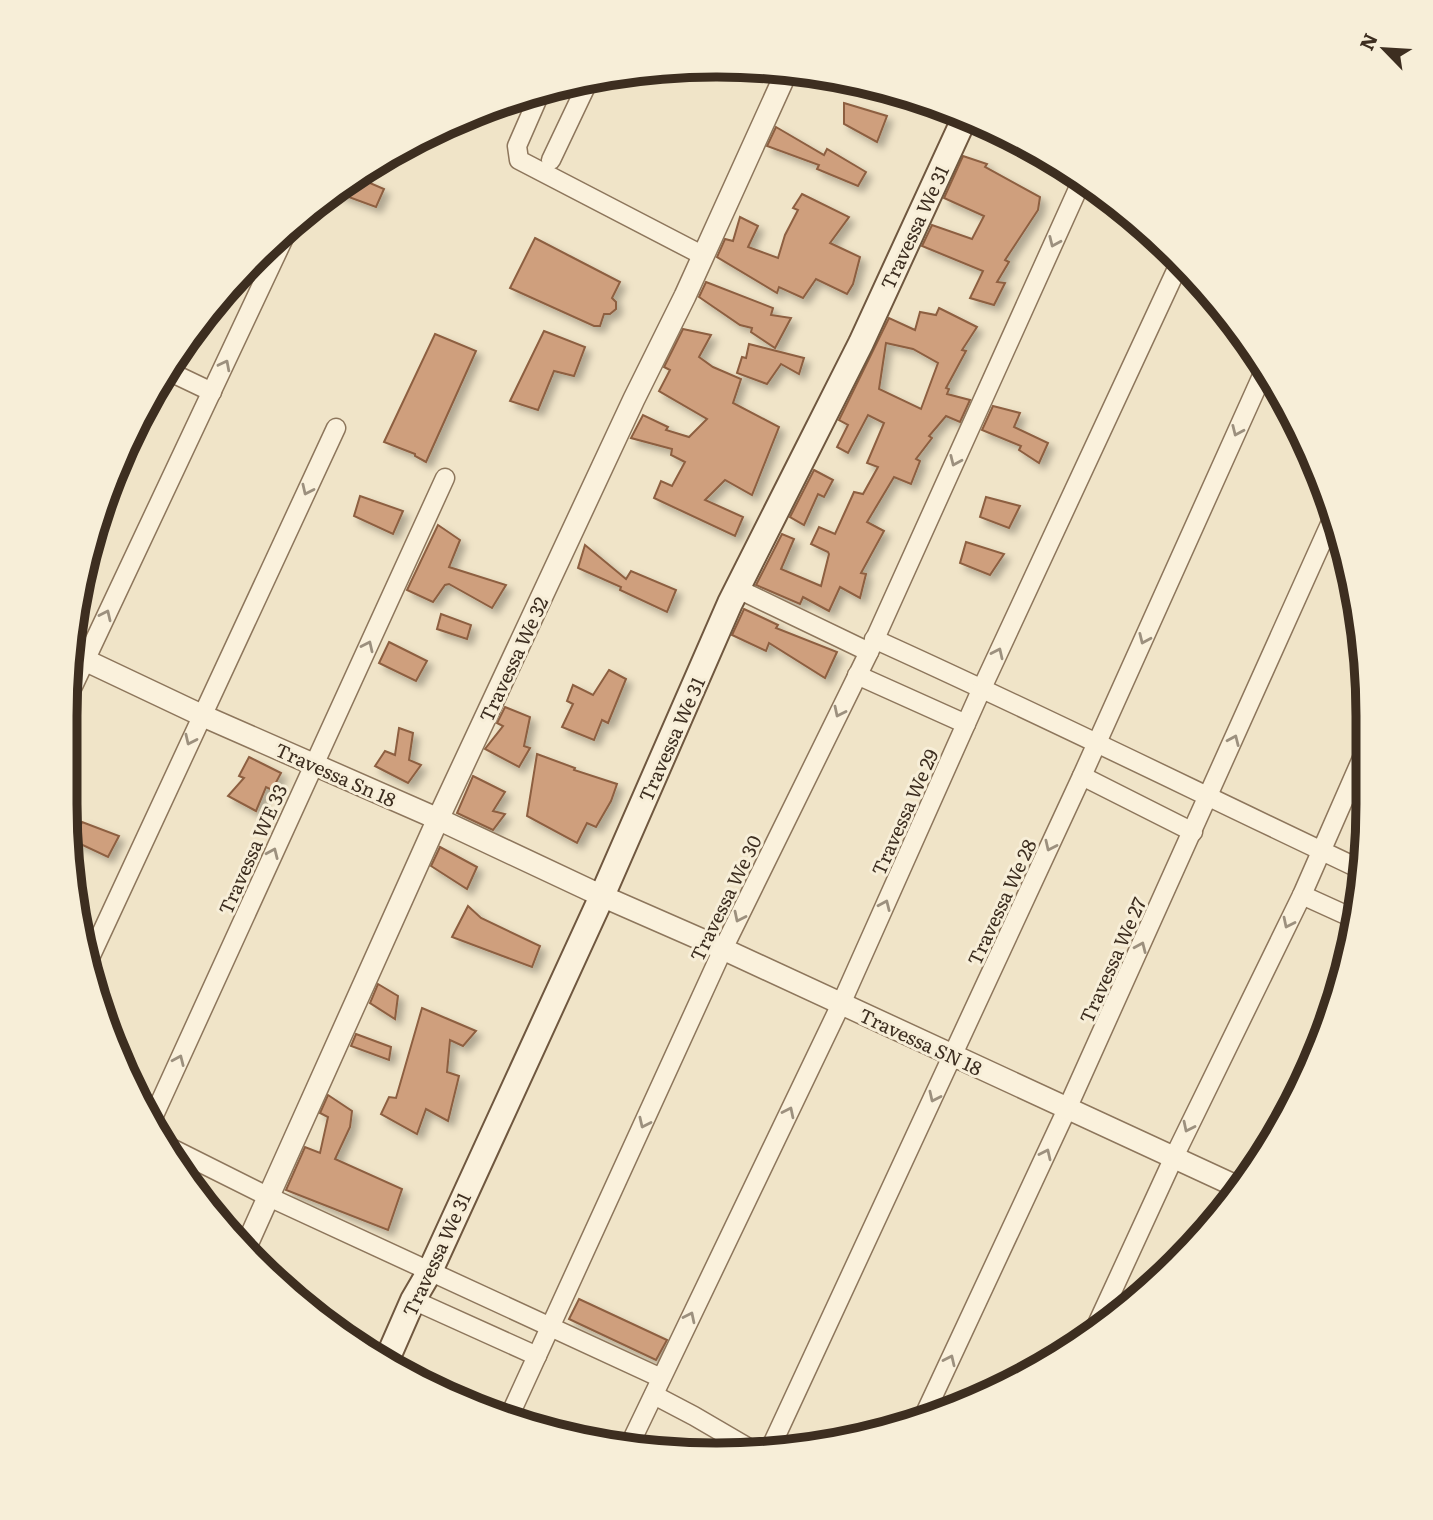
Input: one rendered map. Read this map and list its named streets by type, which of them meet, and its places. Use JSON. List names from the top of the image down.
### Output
{
  "streets": {
    "main road": ["Travessa We 31"],
    "street": [
      "Travessa We 32",
      "Travessa Sn 18",
      "Travessa We 29",
      "Travessa WE 33",
      "Travessa We 30",
      "Travessa We 28",
      "Travessa We 27",
      "Travessa SN 18"
    ]
  },
  "crossings": [
    ["Travessa We 31", "Travessa Sn 18"],
    ["Travessa We 31", "Travessa SN 18"],
    ["Travessa We 32", "Travessa Sn 18"],
    ["Travessa Sn 18", "Travessa WE 33"],
    ["Travessa Sn 18", "Travessa SN 18"],
    ["Travessa We 29", "Travessa SN 18"],
    ["Travessa We 30", "Travessa SN 18"],
    ["Travessa We 28", "Travessa SN 18"],
    ["Travessa We 27", "Travessa SN 18"]
  ],
  "one_way": ["Travessa We 29", "Travessa We 30", "Travessa We 28"],
  "north": "top left"
}
